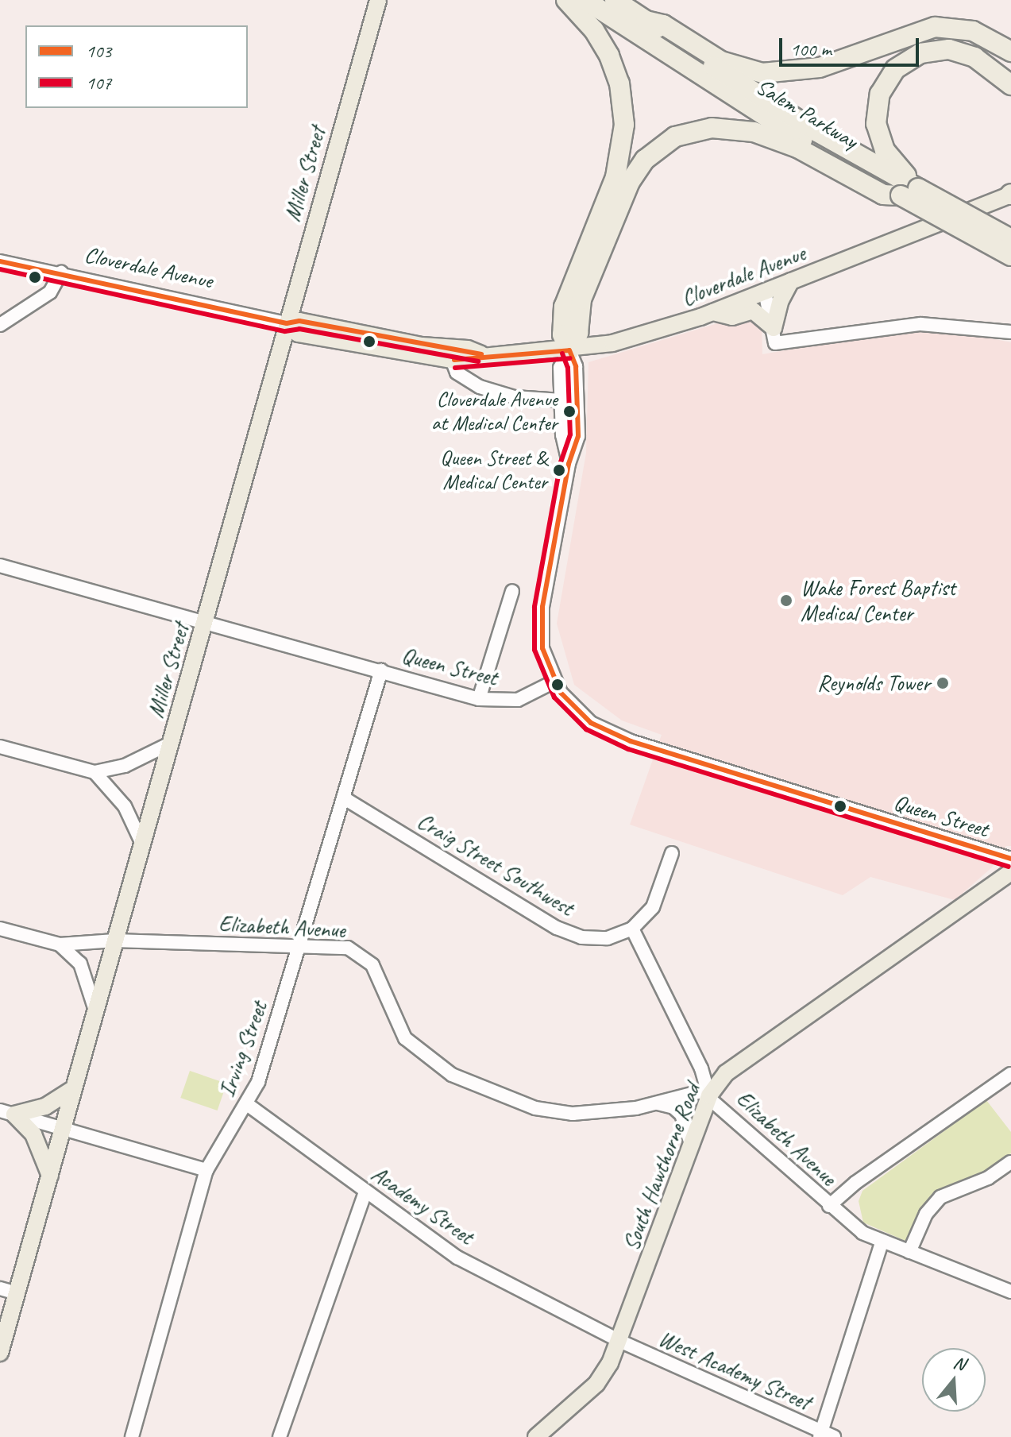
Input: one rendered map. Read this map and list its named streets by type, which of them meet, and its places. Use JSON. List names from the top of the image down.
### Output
{
  "streets": {
    "highway": ["Salem Parkway"],
    "main road": ["Miller Street", "Cloverdale Avenue", "South Hawthorne Road"],
    "street": [
      "Queen Street",
      "Craig Street Southwest",
      "Elizabeth Avenue",
      "Irving Street",
      "Academy Street",
      "West Academy Street"
    ]
  },
  "crossings": [
    ["Miller Street", "Cloverdale Avenue"],
    ["Miller Street", "Queen Street"],
    ["Miller Street", "Elizabeth Avenue"],
    ["Queen Street", "Irving Street"],
    ["Craig Street Southwest", "Irving Street"],
    ["Elizabeth Avenue", "Irving Street"],
    ["Elizabeth Avenue", "South Hawthorne Road"],
    ["Irving Street", "Academy Street"],
    ["South Hawthorne Road", "Academy Street"],
    ["South Hawthorne Road", "West Academy Street"],
    ["Academy Street", "West Academy Street"]
  ],
  "places": [
    "Cloverdale Avenue at Medical Center",
    "Queen Street & Medical Center",
    "Wake Forest Baptist Medical Center",
    "Reynolds Tower"
  ],
  "lines": ["transit line 103", "transit line 107"],
  "legend": ["103", "107"],
  "scale_bar": "100 m",
  "north": "top"
}
